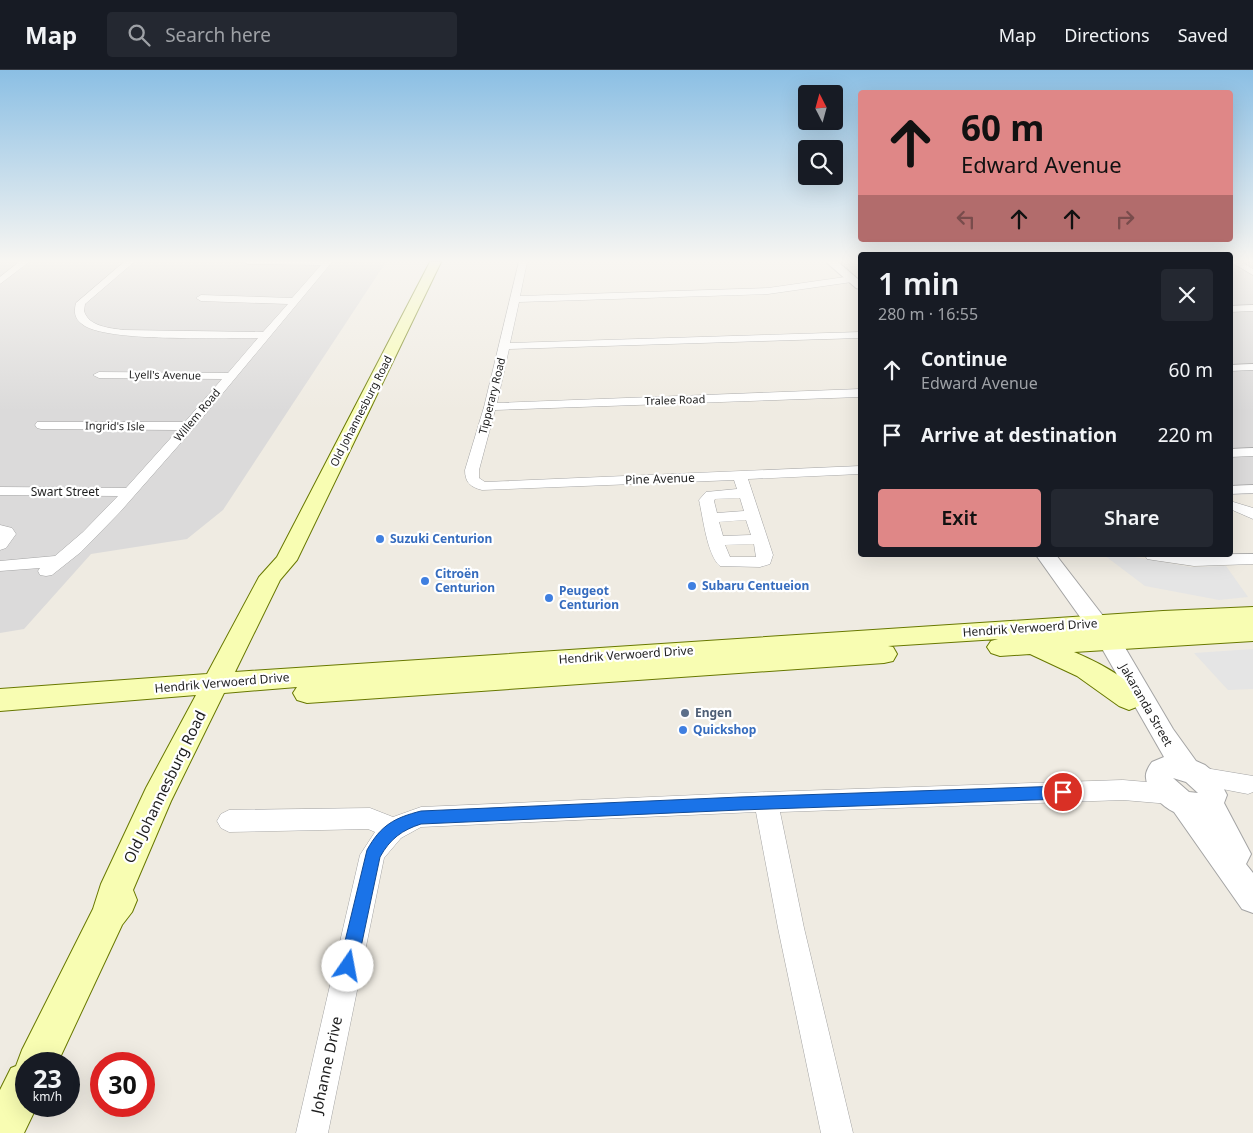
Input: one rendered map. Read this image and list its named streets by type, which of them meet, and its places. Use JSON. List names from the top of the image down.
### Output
{
  "streets": {
    "main road": ["Old Johannesburg Road", "Hendrik Verwoerd Drive"],
    "street": [
      "Lyell's Avenue",
      "Tipperary Road",
      "Tralee Road",
      "Willem Road",
      "Ingrid's Isle",
      "Pine Avenue",
      "Swart Street",
      "Jakaranda Street",
      "Johanne Drive"
    ]
  },
  "crossings": [
    ["Lyell's Avenue", "Willem Road"],
    ["Tipperary Road", "Tralee Road"],
    ["Tipperary Road", "Pine Avenue"],
    ["Old Johannesburg Road", "Hendrik Verwoerd Drive"],
    ["Willem Road", "Ingrid's Isle"],
    ["Willem Road", "Swart Street"],
    ["Hendrik Verwoerd Drive", "Jakaranda Street"],
    ["Jakaranda Street", "Johanne Drive"]
  ],
  "places": [
    "Suzuki Centurion",
    "Citroën Centurion",
    "Subaru Centueion",
    "Peugeot Centurion",
    "Engen",
    "Quickshop"
  ],
  "north": "top",
  "page": {
    "header": "Map",
    "search": "Search here",
    "nav": ["Map", "Directions", "Saved"],
    "turn": ["60 m", "Edward Avenue"],
    "heading": ["1 min", "280 m · 16:55"],
    "list": [
      {
        "name": "Continue",
        "note": "Edward Avenue",
        "value": "60 m"
      },
      {
        "name": "Arrive at destination",
        "value": "220 m"
      }
    ],
    "buttons": ["Exit", "Share"],
    "speed": "23 km/h",
    "limit": "30"
  }
}
